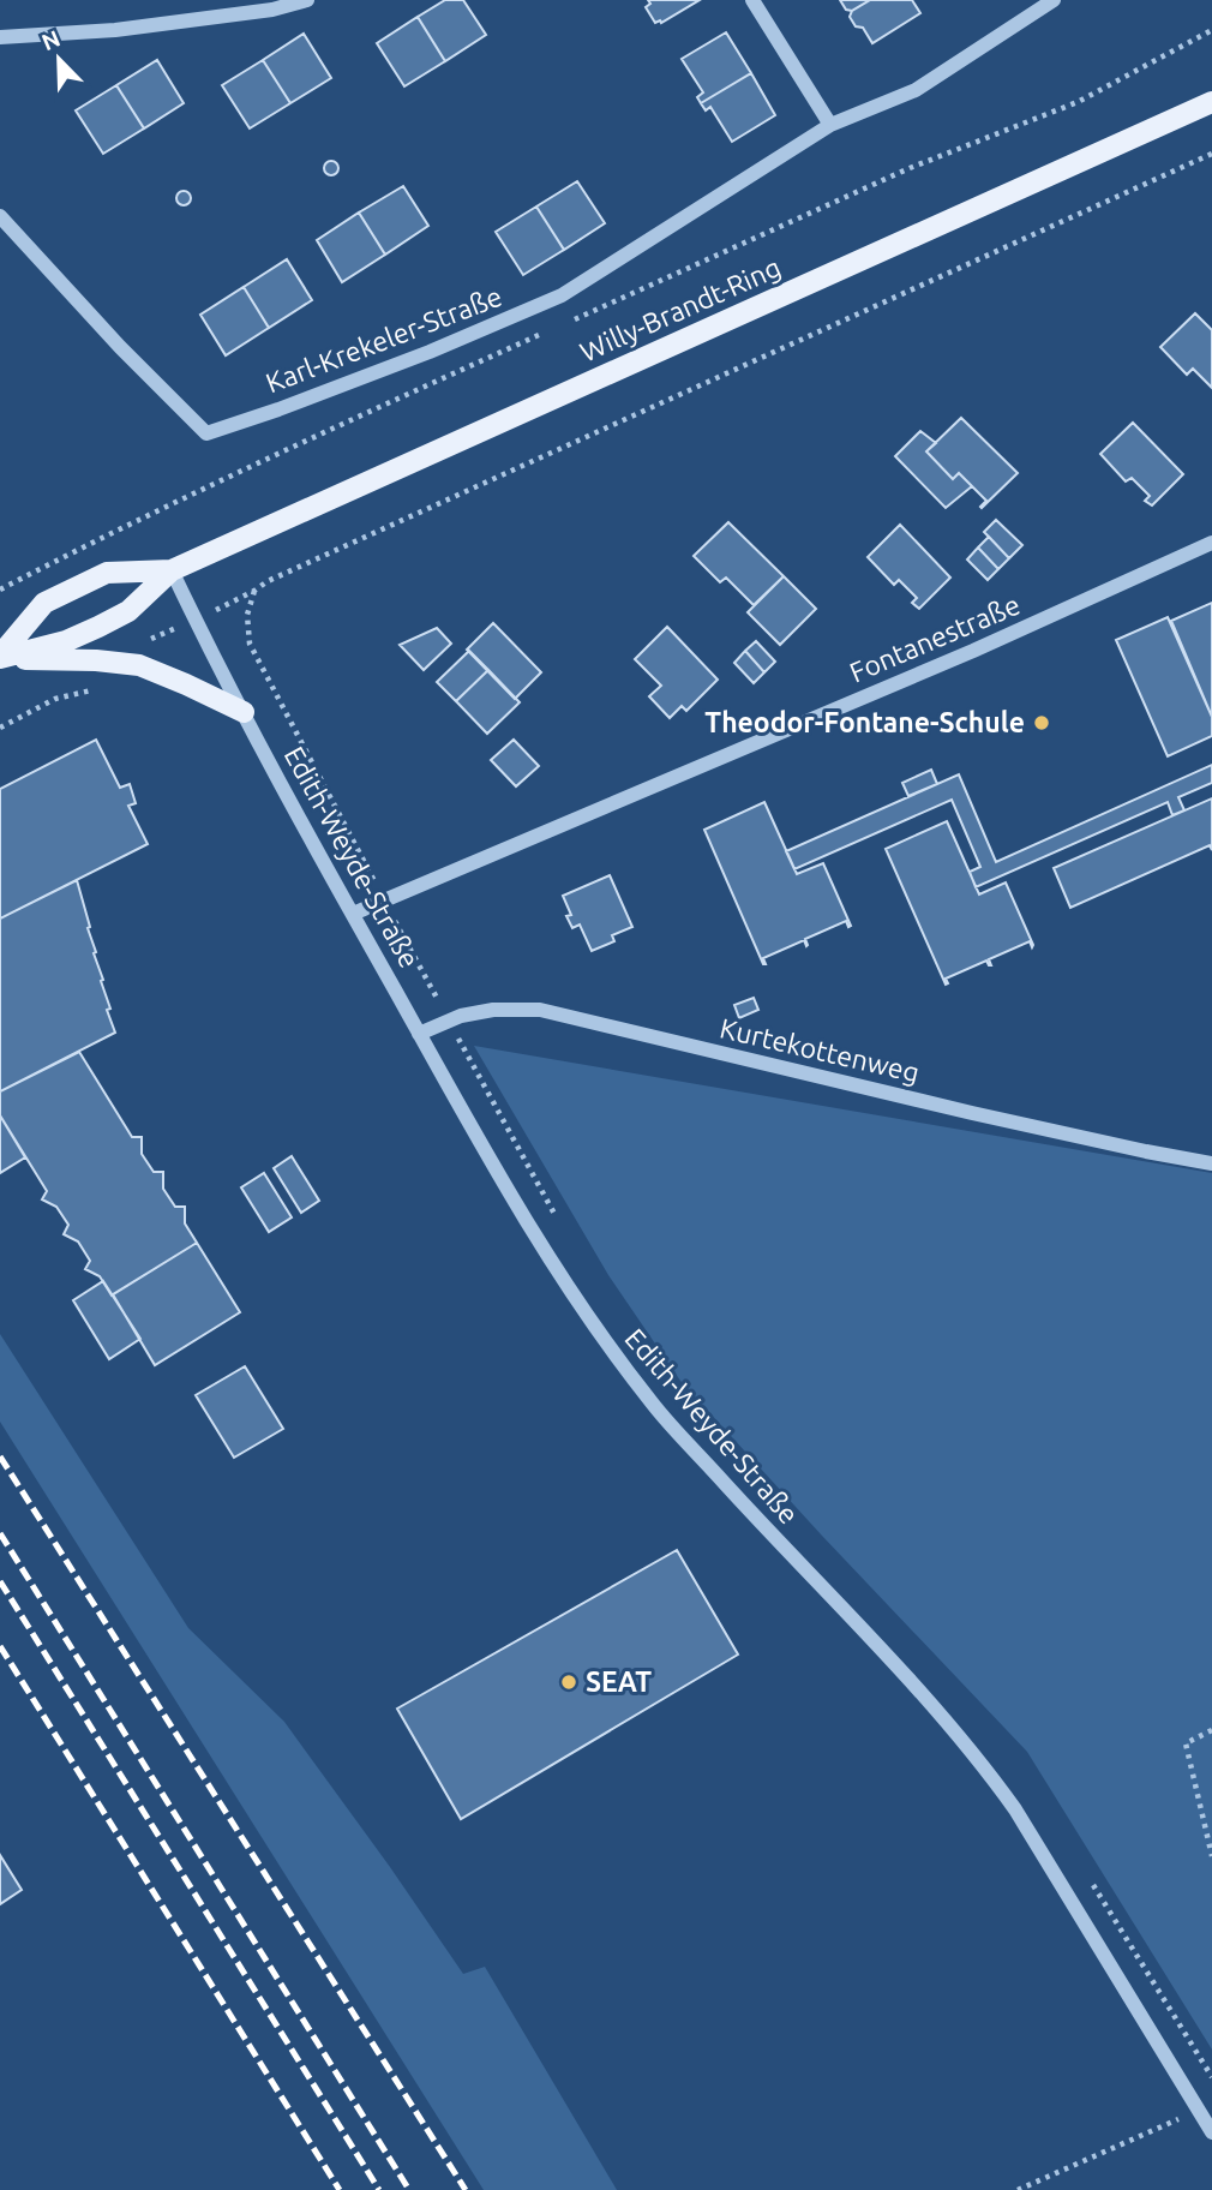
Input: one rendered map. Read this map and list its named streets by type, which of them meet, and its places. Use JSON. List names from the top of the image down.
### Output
{
  "streets": {
    "main road": ["Willy-Brandt-Ring"],
    "street": [
      "Karl-Krekeler-Straße",
      "Fontanestraße",
      "Edith-Weyde-Straße",
      "Kurtekottenweg"
    ]
  },
  "crossings": [
    ["Willy-Brandt-Ring", "Edith-Weyde-Straße"],
    ["Fontanestraße", "Edith-Weyde-Straße"],
    ["Edith-Weyde-Straße", "Kurtekottenweg"]
  ],
  "places": ["Theodor-Fontane-Schule", "SEAT"],
  "north": "top left"
}
